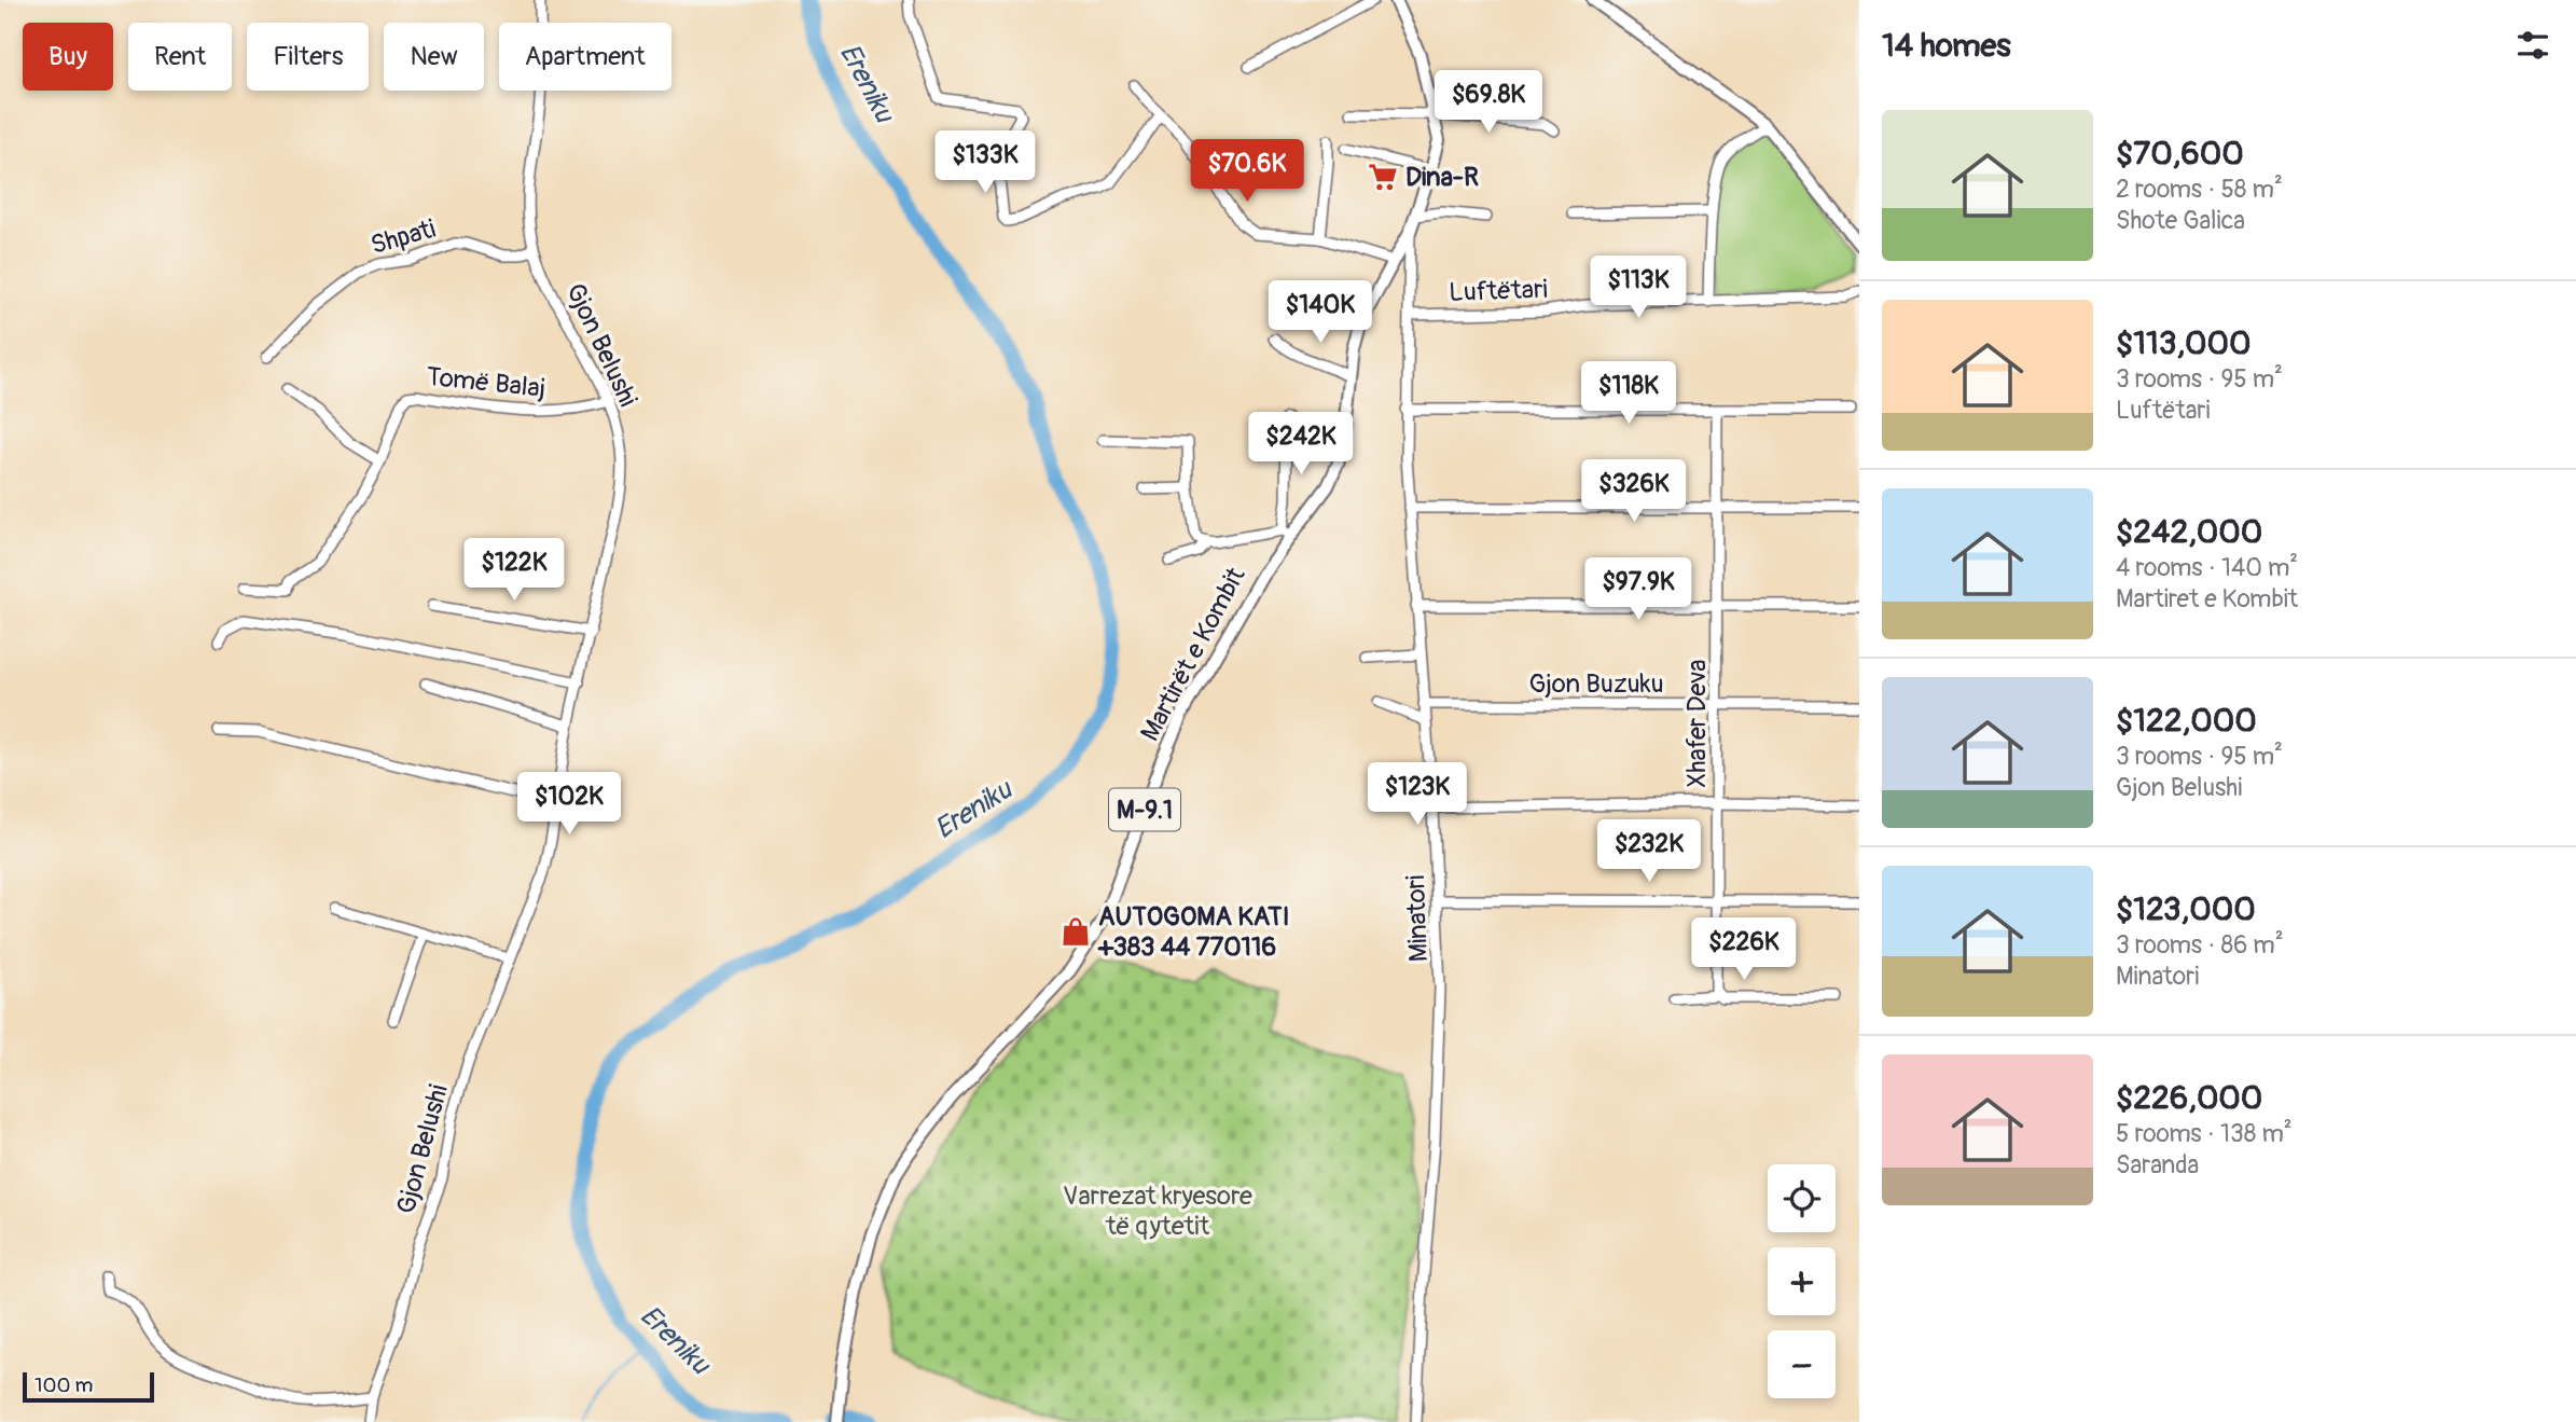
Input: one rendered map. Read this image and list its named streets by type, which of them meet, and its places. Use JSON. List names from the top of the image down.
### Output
{
  "streets": {
    "main road": ["Martirët e Kombit", "M-9.1"],
    "street": [
      "Shpati",
      "Luftëtari",
      "Gjon Belushi",
      "Tomë Balaj",
      "Gjon Buzuku",
      "Xhafer Deva",
      "Minatori"
    ]
  },
  "crossings": [
    ["Shpati", "Gjon Belushi"],
    ["Luftëtari", "Minatori"],
    ["Gjon Belushi", "Tomë Balaj"],
    ["Martirët e Kombit", "Minatori"],
    ["Gjon Buzuku", "Xhafer Deva"],
    ["Gjon Buzuku", "Minatori"]
  ],
  "water": ["Ereniku"],
  "parks": ["Varrezat kryesore të qytetit"],
  "places": {
    "supermarket": ["Dina-R"],
    "shop": ["AUTOGOMA KATI +383 44 770116"]
  },
  "scale_bar": "100 m",
  "page": {
    "heading": "14 homes",
    "chip": [
      "Buy",
      "Rent",
      "Filters",
      "New",
      "Apartment"
    ],
    "price": [
      "$69.8K",
      "$133K",
      "$70.6K",
      "$113K",
      "$140K",
      "$118K",
      "$242K",
      "$326K",
      "$122K",
      "$97.9K",
      "$123K",
      "$102K",
      "$232K",
      "$226K"
    ],
    "list": [
      {
        "name": "$70,600",
        "note": "2 rooms · 58 m² · Shote Galica"
      },
      {
        "name": "$113,000",
        "note": "3 rooms · 95 m² · Luftëtari"
      },
      {
        "name": "$242,000",
        "note": "4 rooms · 140 m² · Martiret e Kombit"
      },
      {
        "name": "$122,000",
        "note": "3 rooms · 95 m² · Gjon Belushi"
      },
      {
        "name": "$123,000",
        "note": "3 rooms · 86 m² · Minatori"
      },
      {
        "name": "$226,000",
        "note": "5 rooms · 138 m² · Saranda"
      }
    ],
    "map_buttons": ["+", "−"],
    "scale": "100 m"
  }
}
